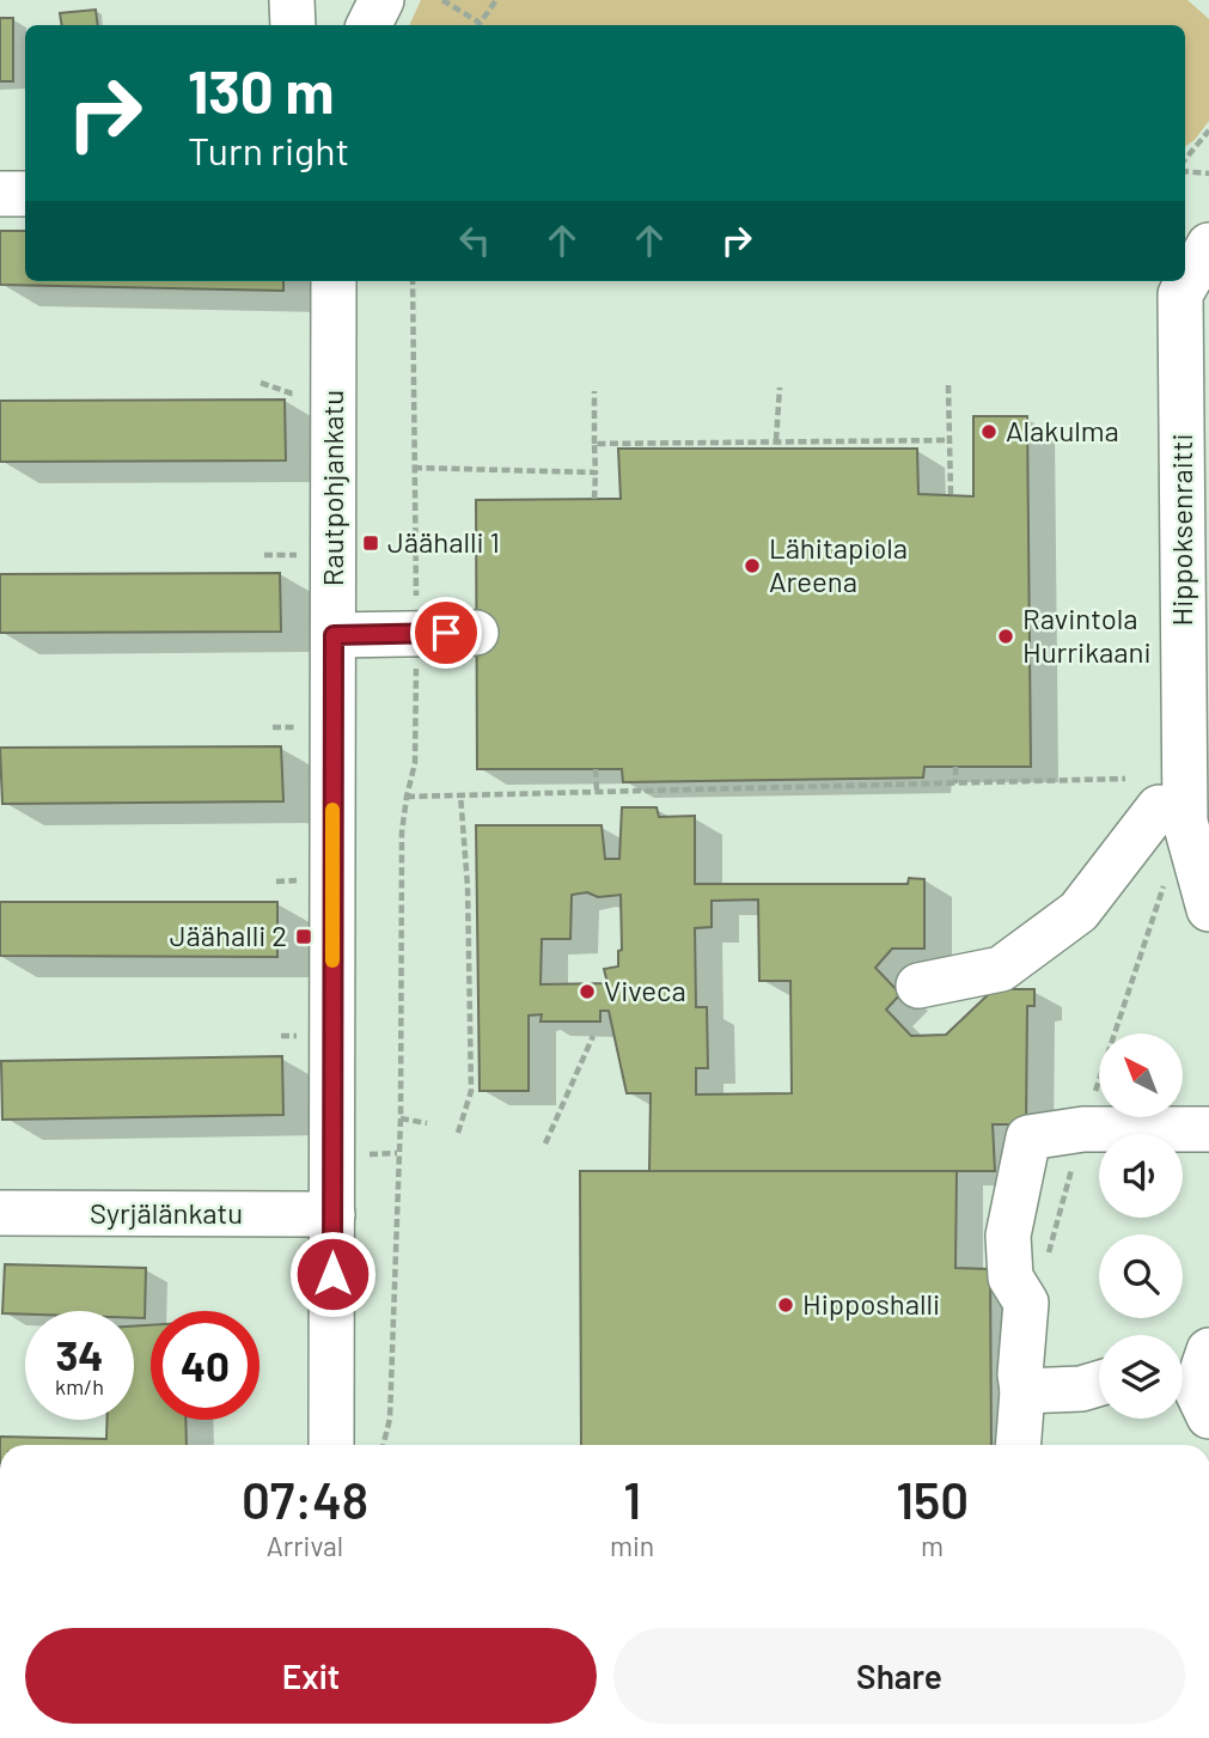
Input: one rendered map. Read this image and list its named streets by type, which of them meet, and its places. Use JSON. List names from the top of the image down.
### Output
{
  "streets": {
    "street": ["Rautpohjankatu", "Hippoksenraitti", "Syrjälänkatu"]
  },
  "crossings": [
    ["Rautpohjankatu", "Syrjälänkatu"]
  ],
  "places": {
    "other": [
      "Alakulma",
      "Lähitapiola Areena",
      "Ravintola Hurrikaani",
      "Viveca",
      "Hipposhalli"
    ],
    "transit": ["Jäähalli 1", "Jäähalli 2"]
  },
  "north": "top left",
  "page": {
    "turn": ["130 m", "Turn right"],
    "speed": "34 km/h",
    "limit": "40",
    "eta": [
      "07:48",
      "Arrival",
      "1",
      "min",
      "150",
      "m"
    ],
    "buttons": ["Exit", "Share"]
  }
}
